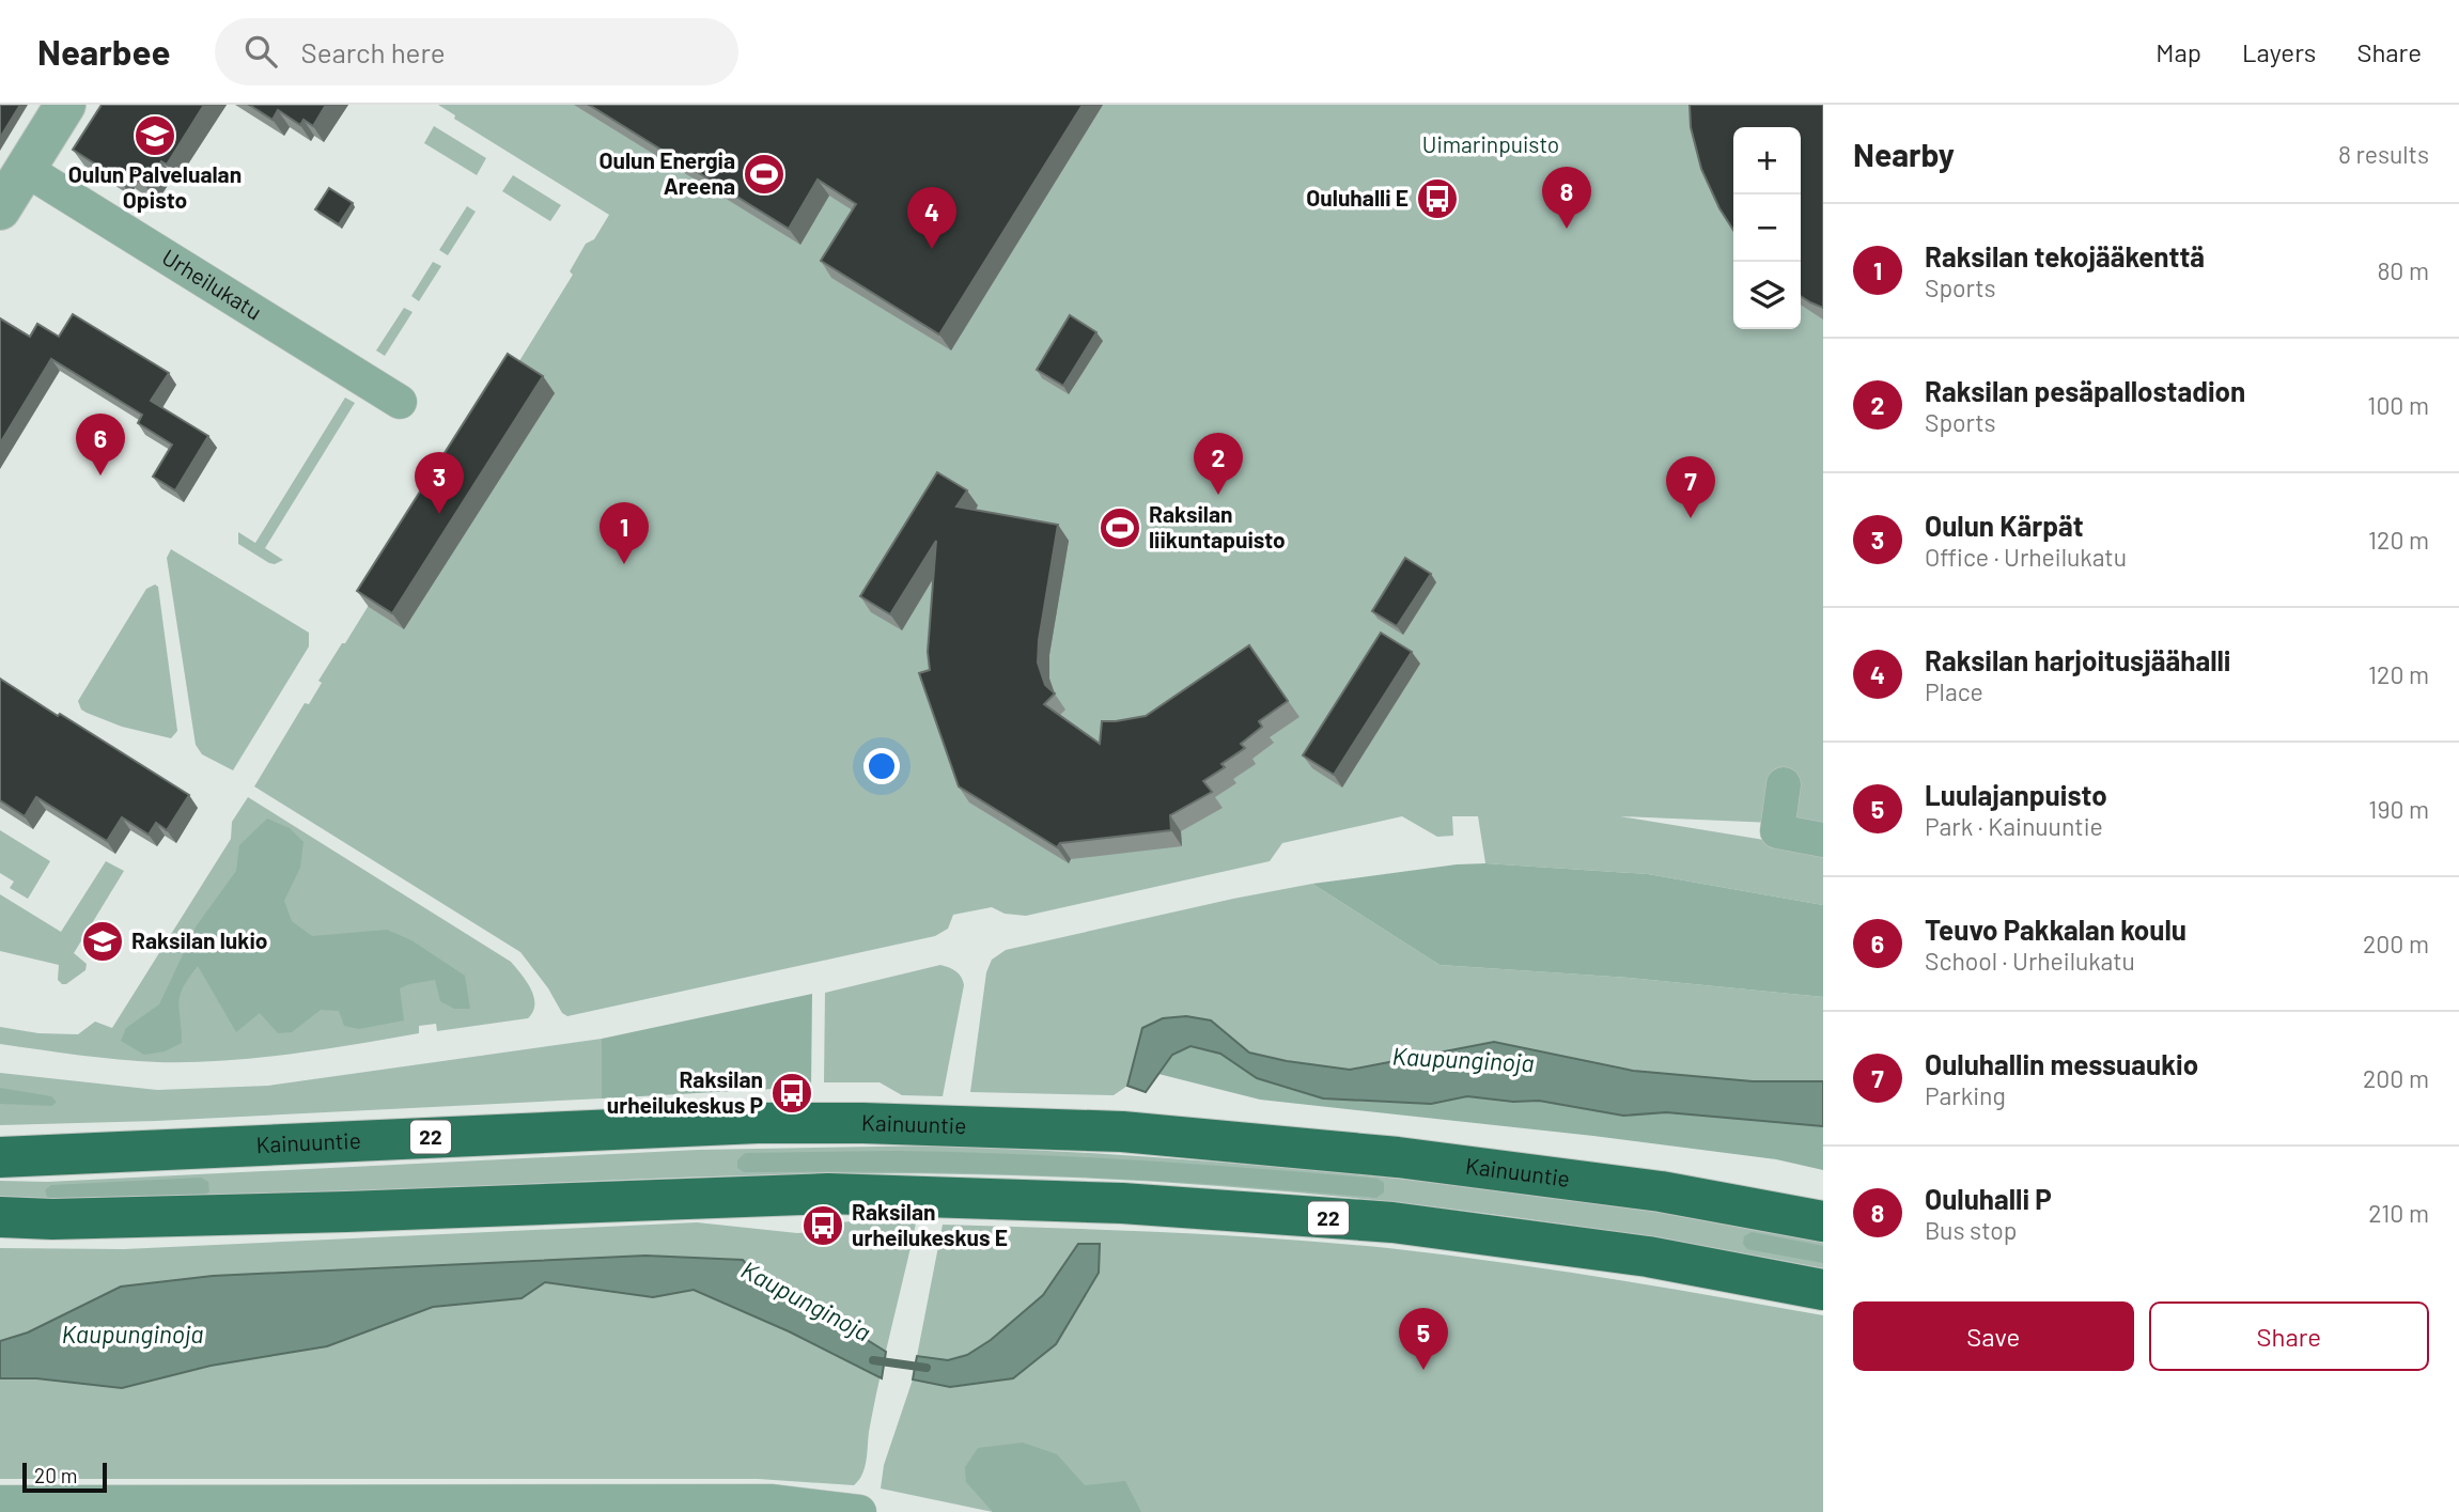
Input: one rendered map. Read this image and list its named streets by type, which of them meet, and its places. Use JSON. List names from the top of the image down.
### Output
{
  "streets": {
    "highway": ["Kainuuntie", "22"],
    "street": ["Urheilukatu"]
  },
  "water": ["Kaupunginoja"],
  "parks": ["Uimarinpuisto"],
  "places": {
    "school or university": ["Oulun Palvelualan Opisto", "Raksilan lukio"],
    "sports": ["Oulun Energia Areena", "Raksilan liikuntapuisto"],
    "bus stop": ["Ouluhalli E", "Raksilan urheilukeskus P", "Raksilan urheilukeskus E"]
  },
  "scale_bar": "20 m",
  "page": {
    "header": "Nearbee",
    "search": "Search here",
    "nav": ["Map", "Layers", "Share"],
    "heading": ["Nearby", "8 results"],
    "map_buttons": ["+", "−"],
    "pins": [
      "8",
      "4",
      "6",
      "2",
      "3",
      "7",
      "1",
      "5"
    ],
    "list": [
      {
        "mark": "1",
        "name": "Raksilan tekojääkenttä",
        "note": "Sports",
        "value": "80 m"
      },
      {
        "mark": "2",
        "name": "Raksilan pesäpallostadion",
        "note": "Sports",
        "value": "100 m"
      },
      {
        "mark": "3",
        "name": "Oulun Kärpät",
        "note": "Office · Urheilukatu",
        "value": "120 m"
      },
      {
        "mark": "4",
        "name": "Raksilan harjoitusjäähalli",
        "note": "Place",
        "value": "120 m"
      },
      {
        "mark": "5",
        "name": "Luulajanpuisto",
        "note": "Park · Kainuuntie",
        "value": "190 m"
      },
      {
        "mark": "6",
        "name": "Teuvo Pakkalan koulu",
        "note": "School · Urheilukatu",
        "value": "200 m"
      },
      {
        "mark": "7",
        "name": "Ouluhallin messuaukio",
        "note": "Parking",
        "value": "200 m"
      },
      {
        "mark": "8",
        "name": "Ouluhalli P",
        "note": "Bus stop",
        "value": "210 m"
      }
    ],
    "buttons": ["Save", "Share"],
    "scale": "20 m"
  }
}
